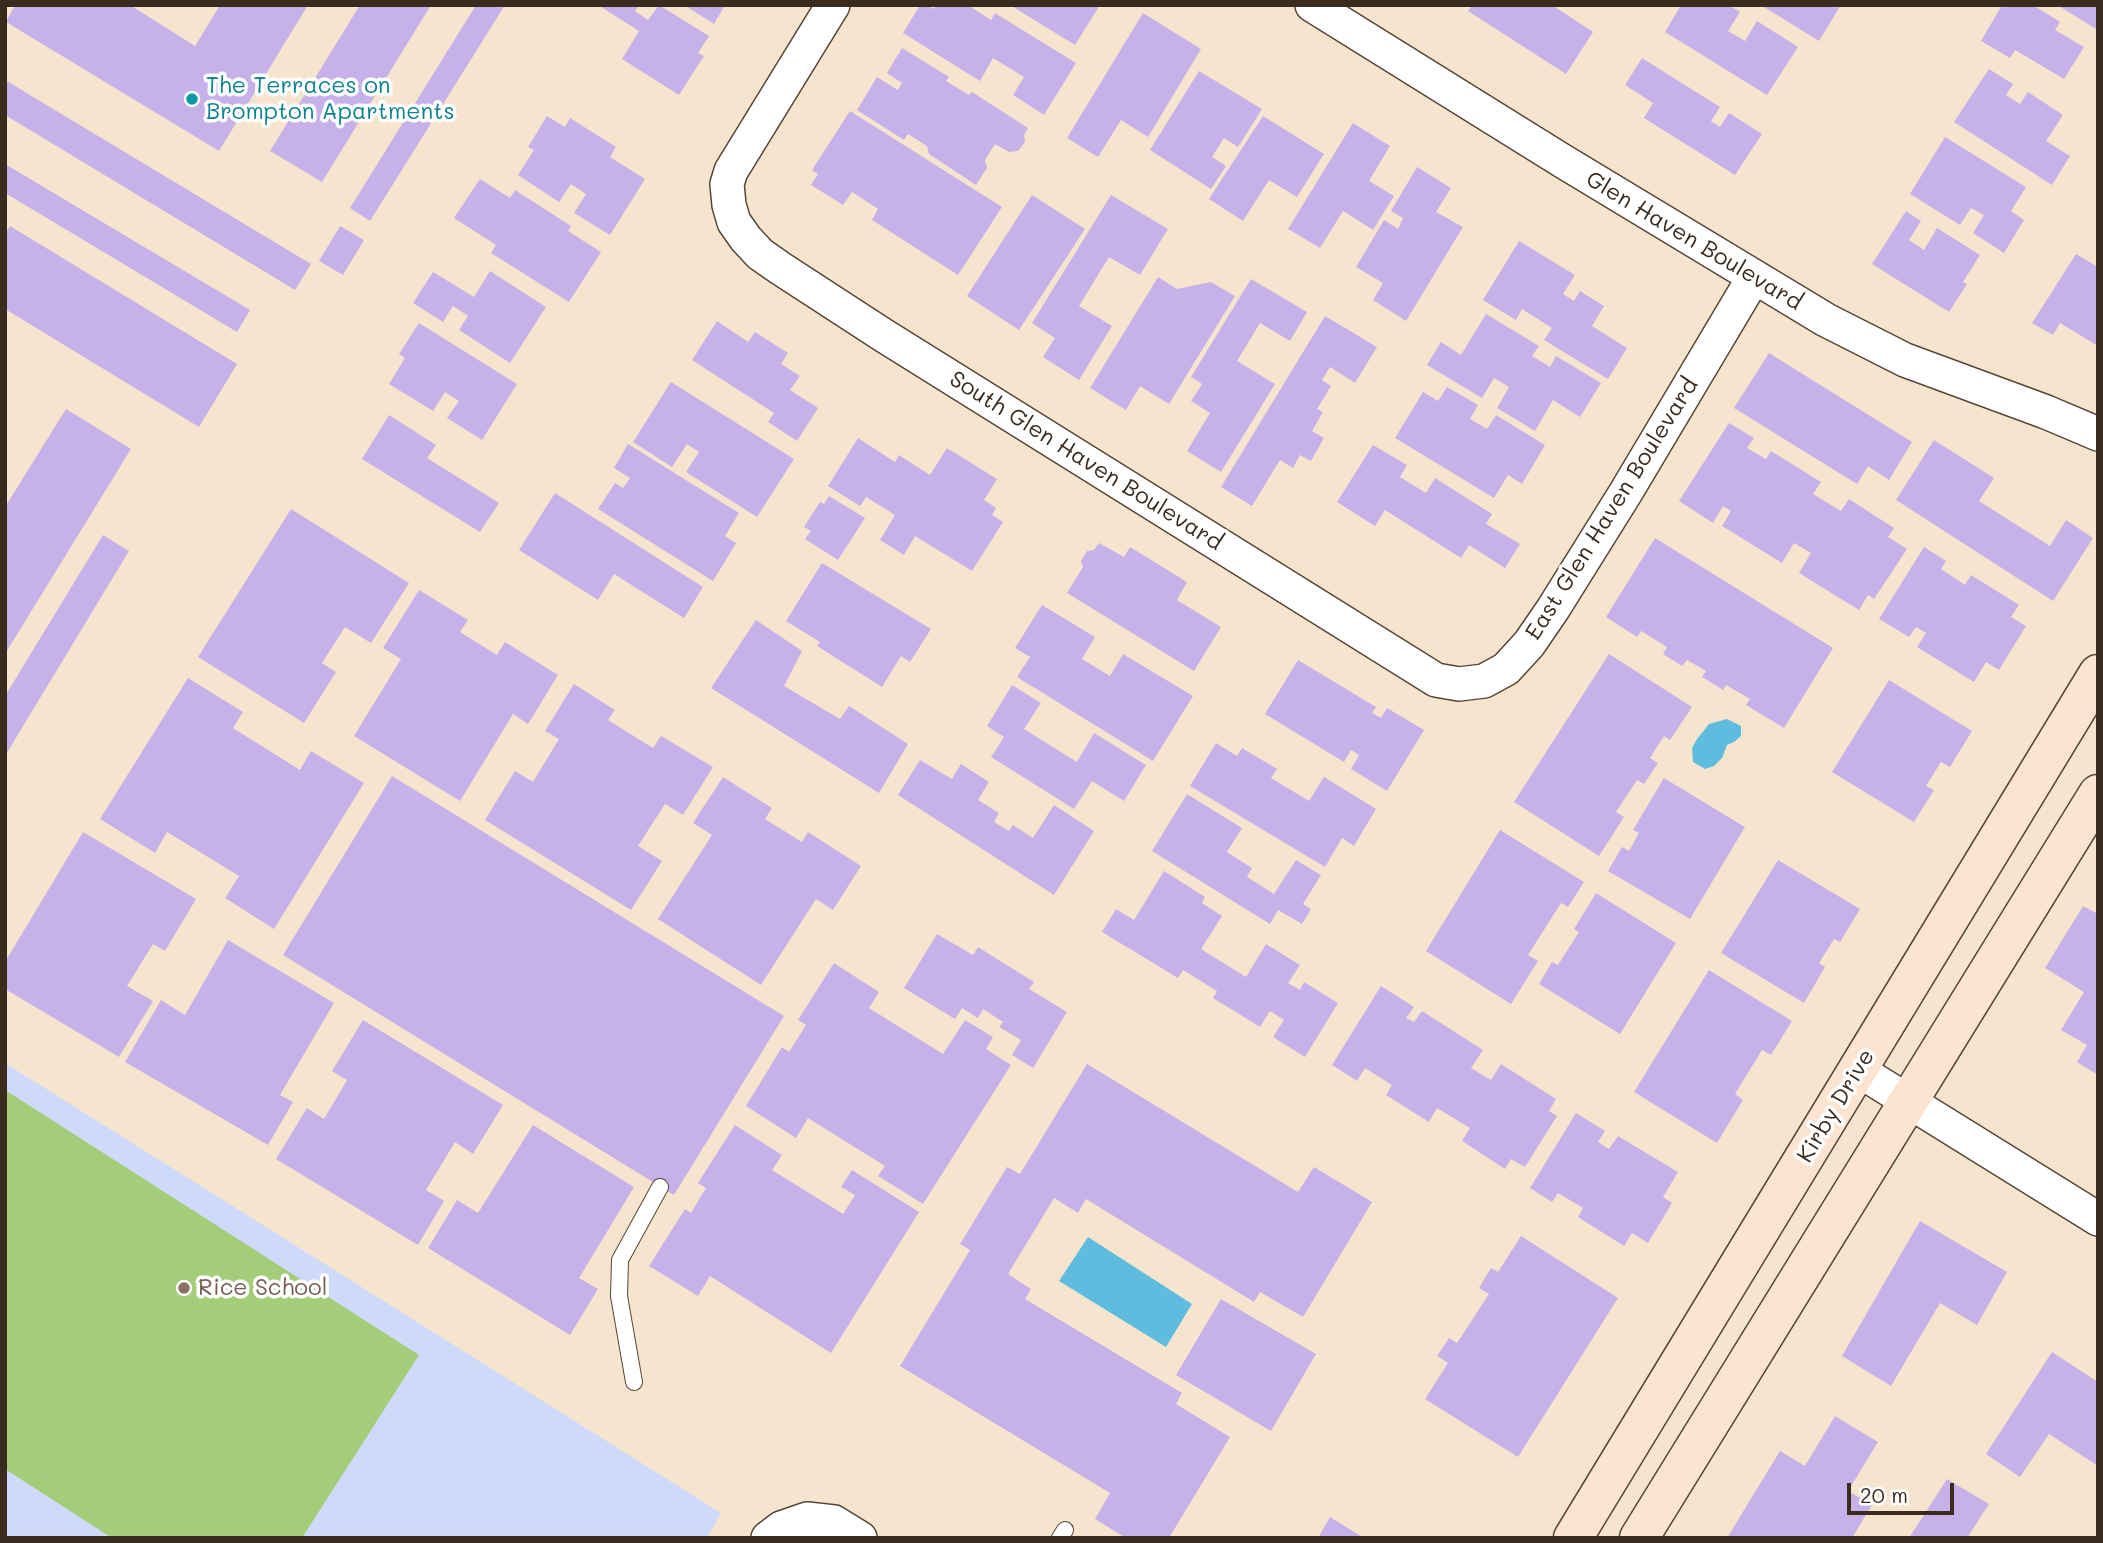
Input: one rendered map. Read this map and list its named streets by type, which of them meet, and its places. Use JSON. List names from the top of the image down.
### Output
{
  "streets": {
    "main road": ["Kirby Drive"],
    "street": ["Glen Haven Boulevard", "South Glen Haven Boulevard", "East Glen Haven Boulevard"]
  },
  "crossings": [
    ["Glen Haven Boulevard", "East Glen Haven Boulevard"],
    ["South Glen Haven Boulevard", "East Glen Haven Boulevard"]
  ],
  "places": ["The Terraces on Brompton Apartments", "Rice School"],
  "scale_bar": "20 m"
}
